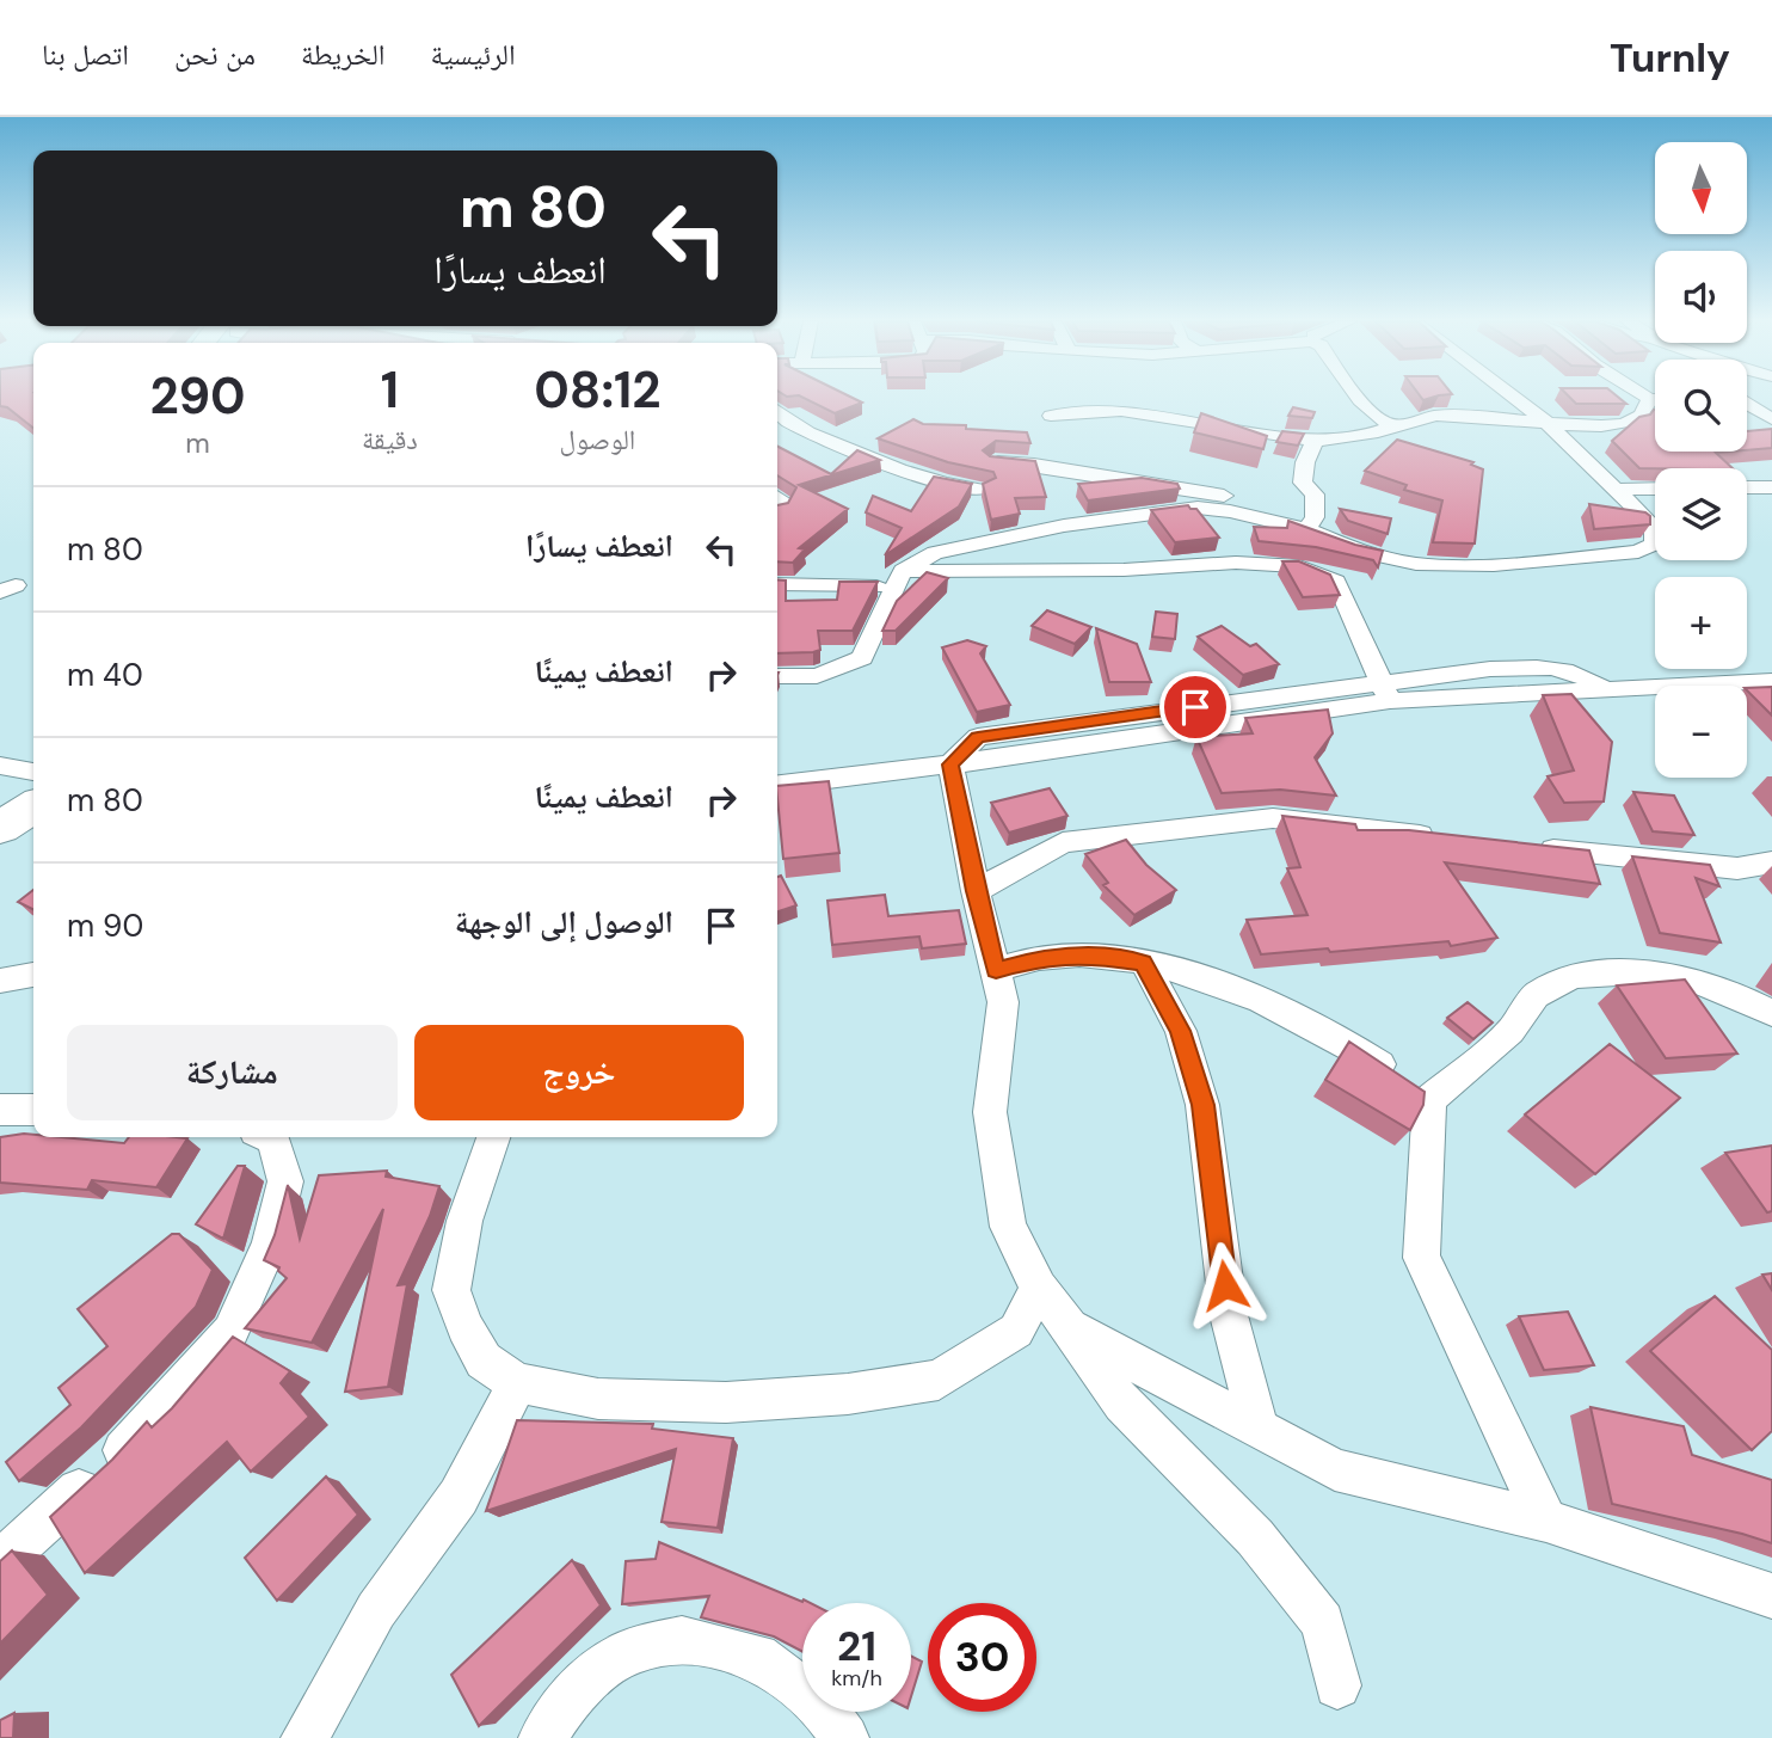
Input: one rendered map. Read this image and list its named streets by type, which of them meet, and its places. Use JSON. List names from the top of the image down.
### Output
{
  "north": "bottom",
  "page": {
    "header": "Turnly",
    "nav": [
      "الرئيسية",
      "الخريطة",
      "من نحن",
      "اتصل بنا"
    ],
    "map_buttons": ["+", "−"],
    "turn": ["80 m", "انعطف يسارًا"],
    "eta": [
      "08:12",
      "الوصول",
      "1",
      "دقيقة",
      "290",
      "m"
    ],
    "list": [
      {
        "name": "انعطف يسارًا",
        "value": "80 m"
      },
      {
        "name": "انعطف يمينًا",
        "value": "40 m"
      },
      {
        "name": "انعطف يمينًا",
        "value": "80 m"
      },
      {
        "name": "الوصول إلى الوجهة",
        "value": "90 m"
      }
    ],
    "buttons": ["خروج", "مشاركة"],
    "speed": "21 km/h",
    "limit": "30"
  }
}
